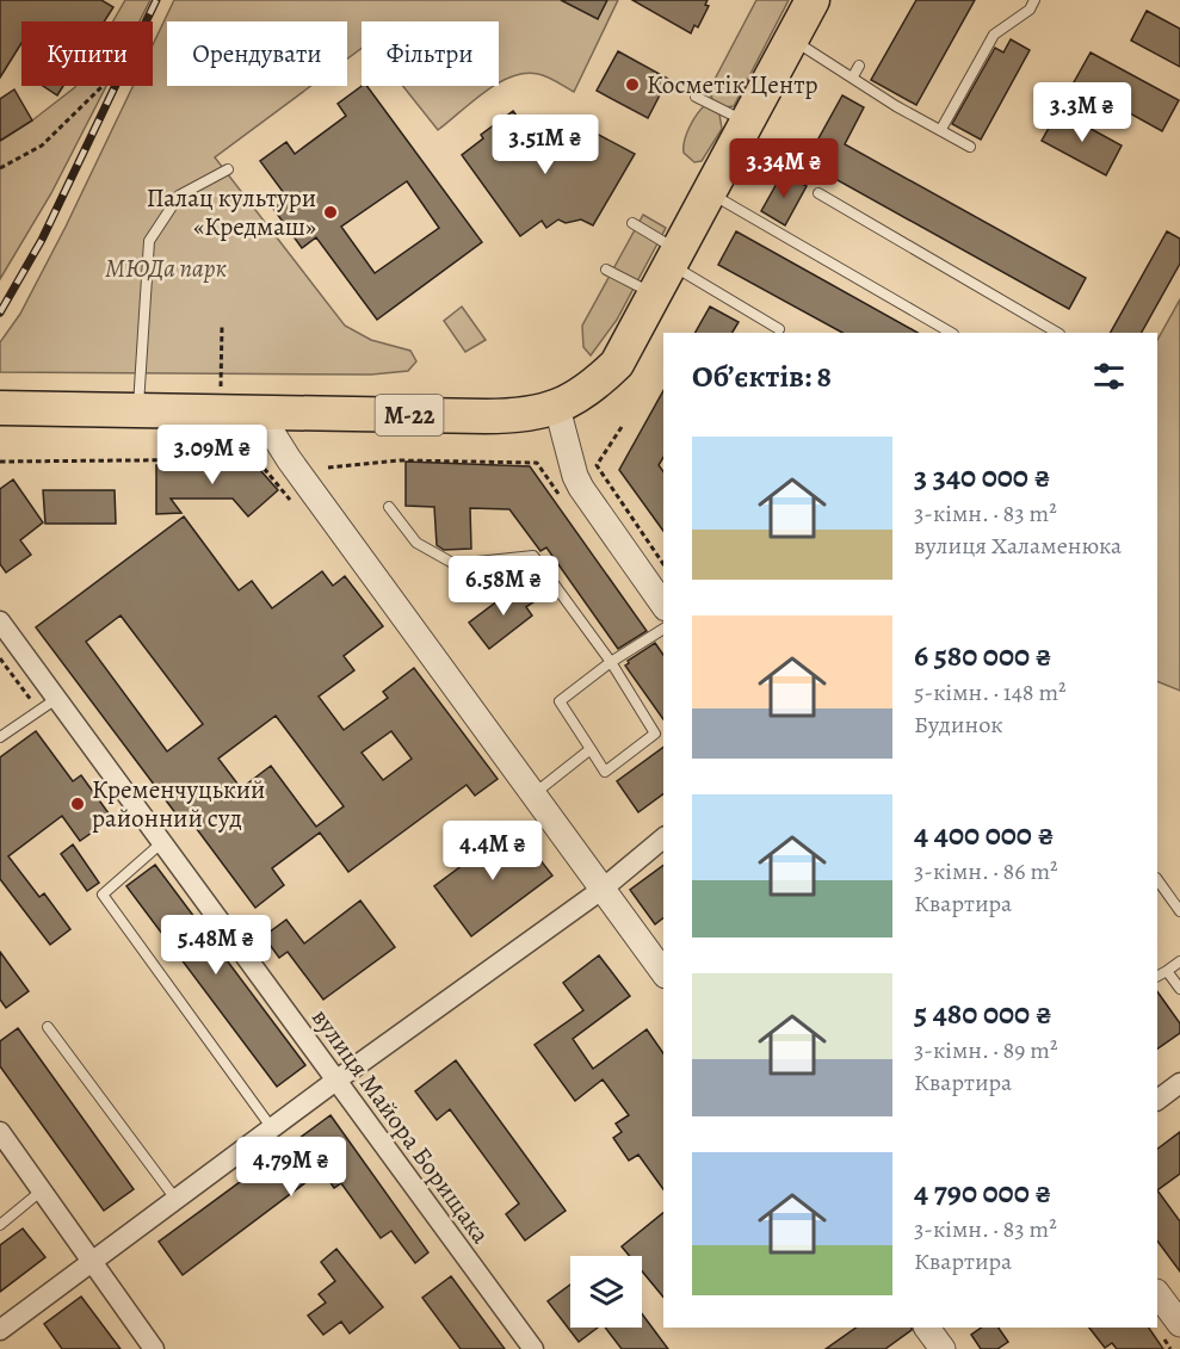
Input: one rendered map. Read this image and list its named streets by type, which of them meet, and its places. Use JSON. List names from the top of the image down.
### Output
{
  "streets": {
    "highway": ["М-22"],
    "street": ["вулиця Майора Борищака"]
  },
  "parks": ["МЮДа парк"],
  "places": ["Косметік Центр", "Палац культури «Кредмаш»", "Кременчуцький районний суд"],
  "page": {
    "chip": ["Купити", "Орендувати", "Фільтри"],
    "price": [
      "3.3M ₴",
      "3.51M ₴",
      "3.34M ₴",
      "3.09M ₴",
      "6.58M ₴",
      "4.4M ₴",
      "5.48M ₴",
      "4.79M ₴"
    ],
    "heading": "Об’єктів: 8",
    "list": [
      {
        "name": "3 340 000 ₴",
        "note": "3-кімн. · 83 m² · вулиця Халаменюка"
      },
      {
        "name": "6 580 000 ₴",
        "note": "5-кімн. · 148 m² · Будинок"
      },
      {
        "name": "4 400 000 ₴",
        "note": "3-кімн. · 86 m² · Квартира"
      },
      {
        "name": "5 480 000 ₴",
        "note": "3-кімн. · 89 m² · Квартира"
      },
      {
        "name": "4 790 000 ₴",
        "note": "3-кімн. · 83 m² · Квартира"
      }
    ]
  }
}
